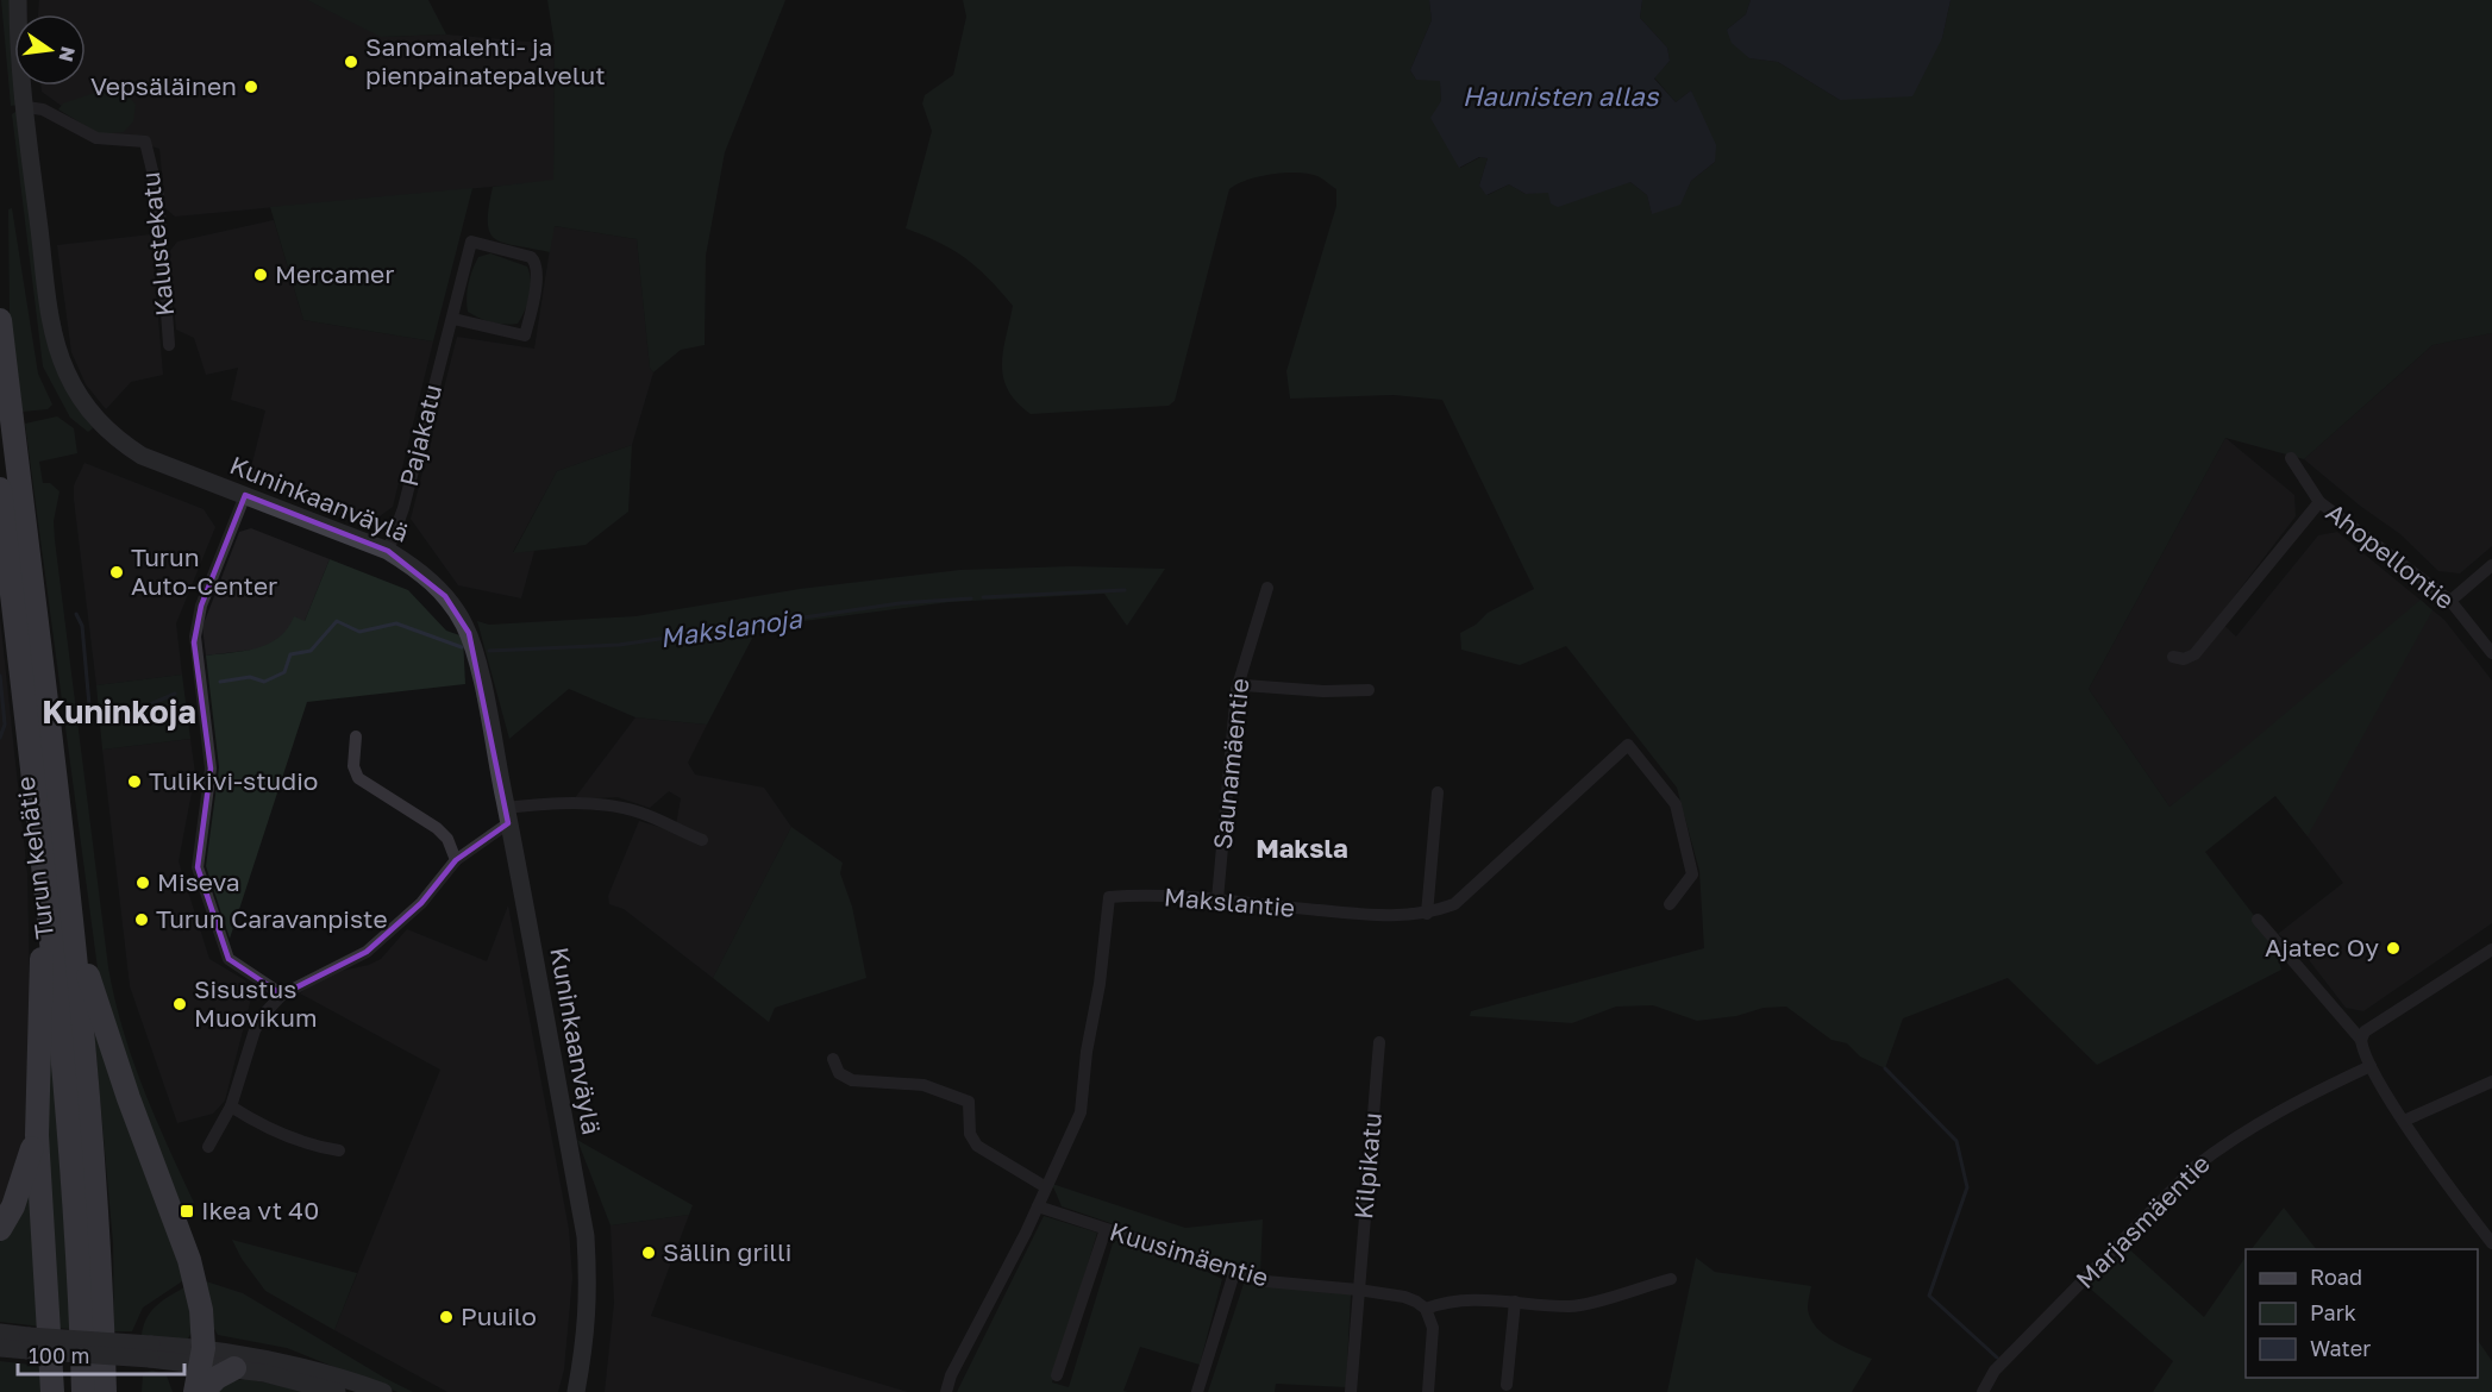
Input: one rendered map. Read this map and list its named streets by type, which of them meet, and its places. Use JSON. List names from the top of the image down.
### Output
{
  "streets": {
    "highway": ["Turun kehätie"],
    "street": [
      "Kalustekatu",
      "Pajakatu",
      "Kuninkaanväylä",
      "Ahopellontie",
      "Saunamäentie",
      "Makslantie",
      "Kilpikatu",
      "Marjasmäentie",
      "Kuusimäentie"
    ]
  },
  "crossings": [
    ["Kalustekatu", "Kuninkaanväylä"],
    ["Pajakatu", "Kuninkaanväylä"],
    ["Saunamäentie", "Makslantie"],
    ["Makslantie", "Kuusimäentie"],
    ["Kilpikatu", "Kuusimäentie"]
  ],
  "districts": ["Kuninkoja", "Maksla"],
  "water": ["Haunisten allas", "Makslanoja"],
  "places": {
    "other": [
      "Sanomalehti- ja pienpainatepalvelut",
      "Vepsäläinen",
      "Mercamer",
      "Turun Auto-Center",
      "Tulikivi-studio",
      "Miseva",
      "Turun Caravanpiste",
      "Ajatec Oy",
      "Sisustus Muovikum",
      "Sällin grilli",
      "Puuilo"
    ],
    "transit": ["Ikea vt 40"]
  },
  "legend": ["Road", "Park", "Water"],
  "scale_bar": "100 m",
  "north": "right"
}
